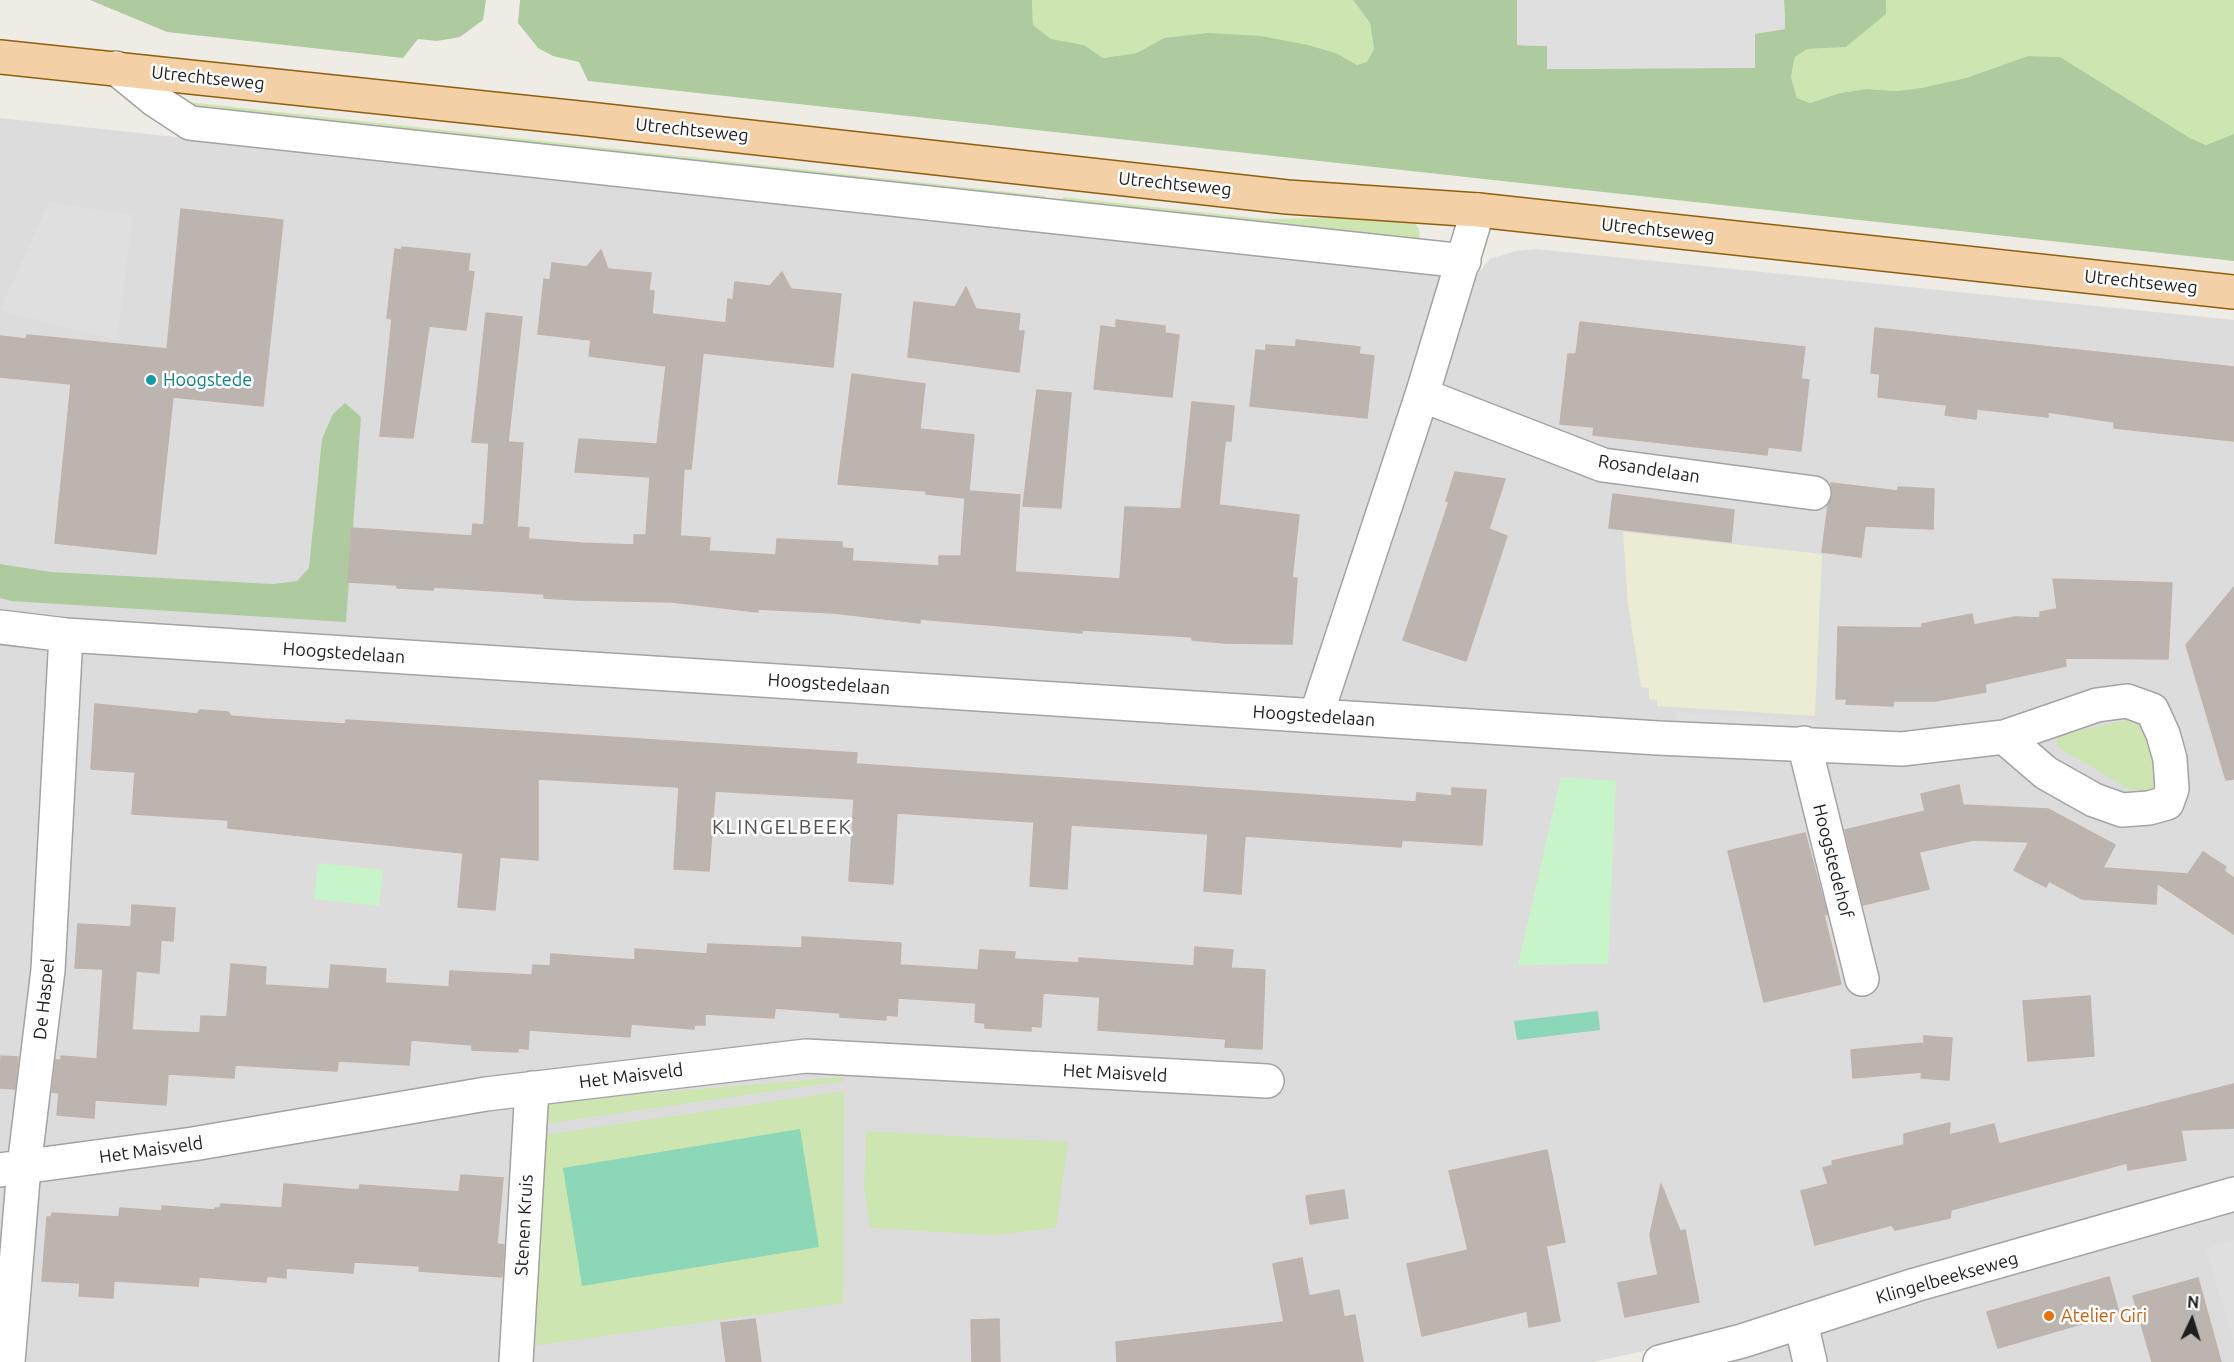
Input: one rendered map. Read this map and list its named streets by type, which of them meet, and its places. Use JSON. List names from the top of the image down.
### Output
{
  "streets": {
    "main road": ["Utrechtseweg"],
    "street": [
      "Rosandelaan",
      "Hoogstedelaan",
      "Hoogstedehof",
      "De Haspel",
      "Het Maisveld",
      "Stenen Kruis",
      "Klingelbeekseweg"
    ]
  },
  "crossings": [
    ["Hoogstedelaan", "Hoogstedehof"],
    ["Hoogstedelaan", "De Haspel"],
    ["De Haspel", "Het Maisveld"],
    ["Het Maisveld", "Stenen Kruis"]
  ],
  "districts": ["KLINGELBEEK"],
  "places": ["Hoogstede", "Atelier Giri"],
  "north": "top"
}
